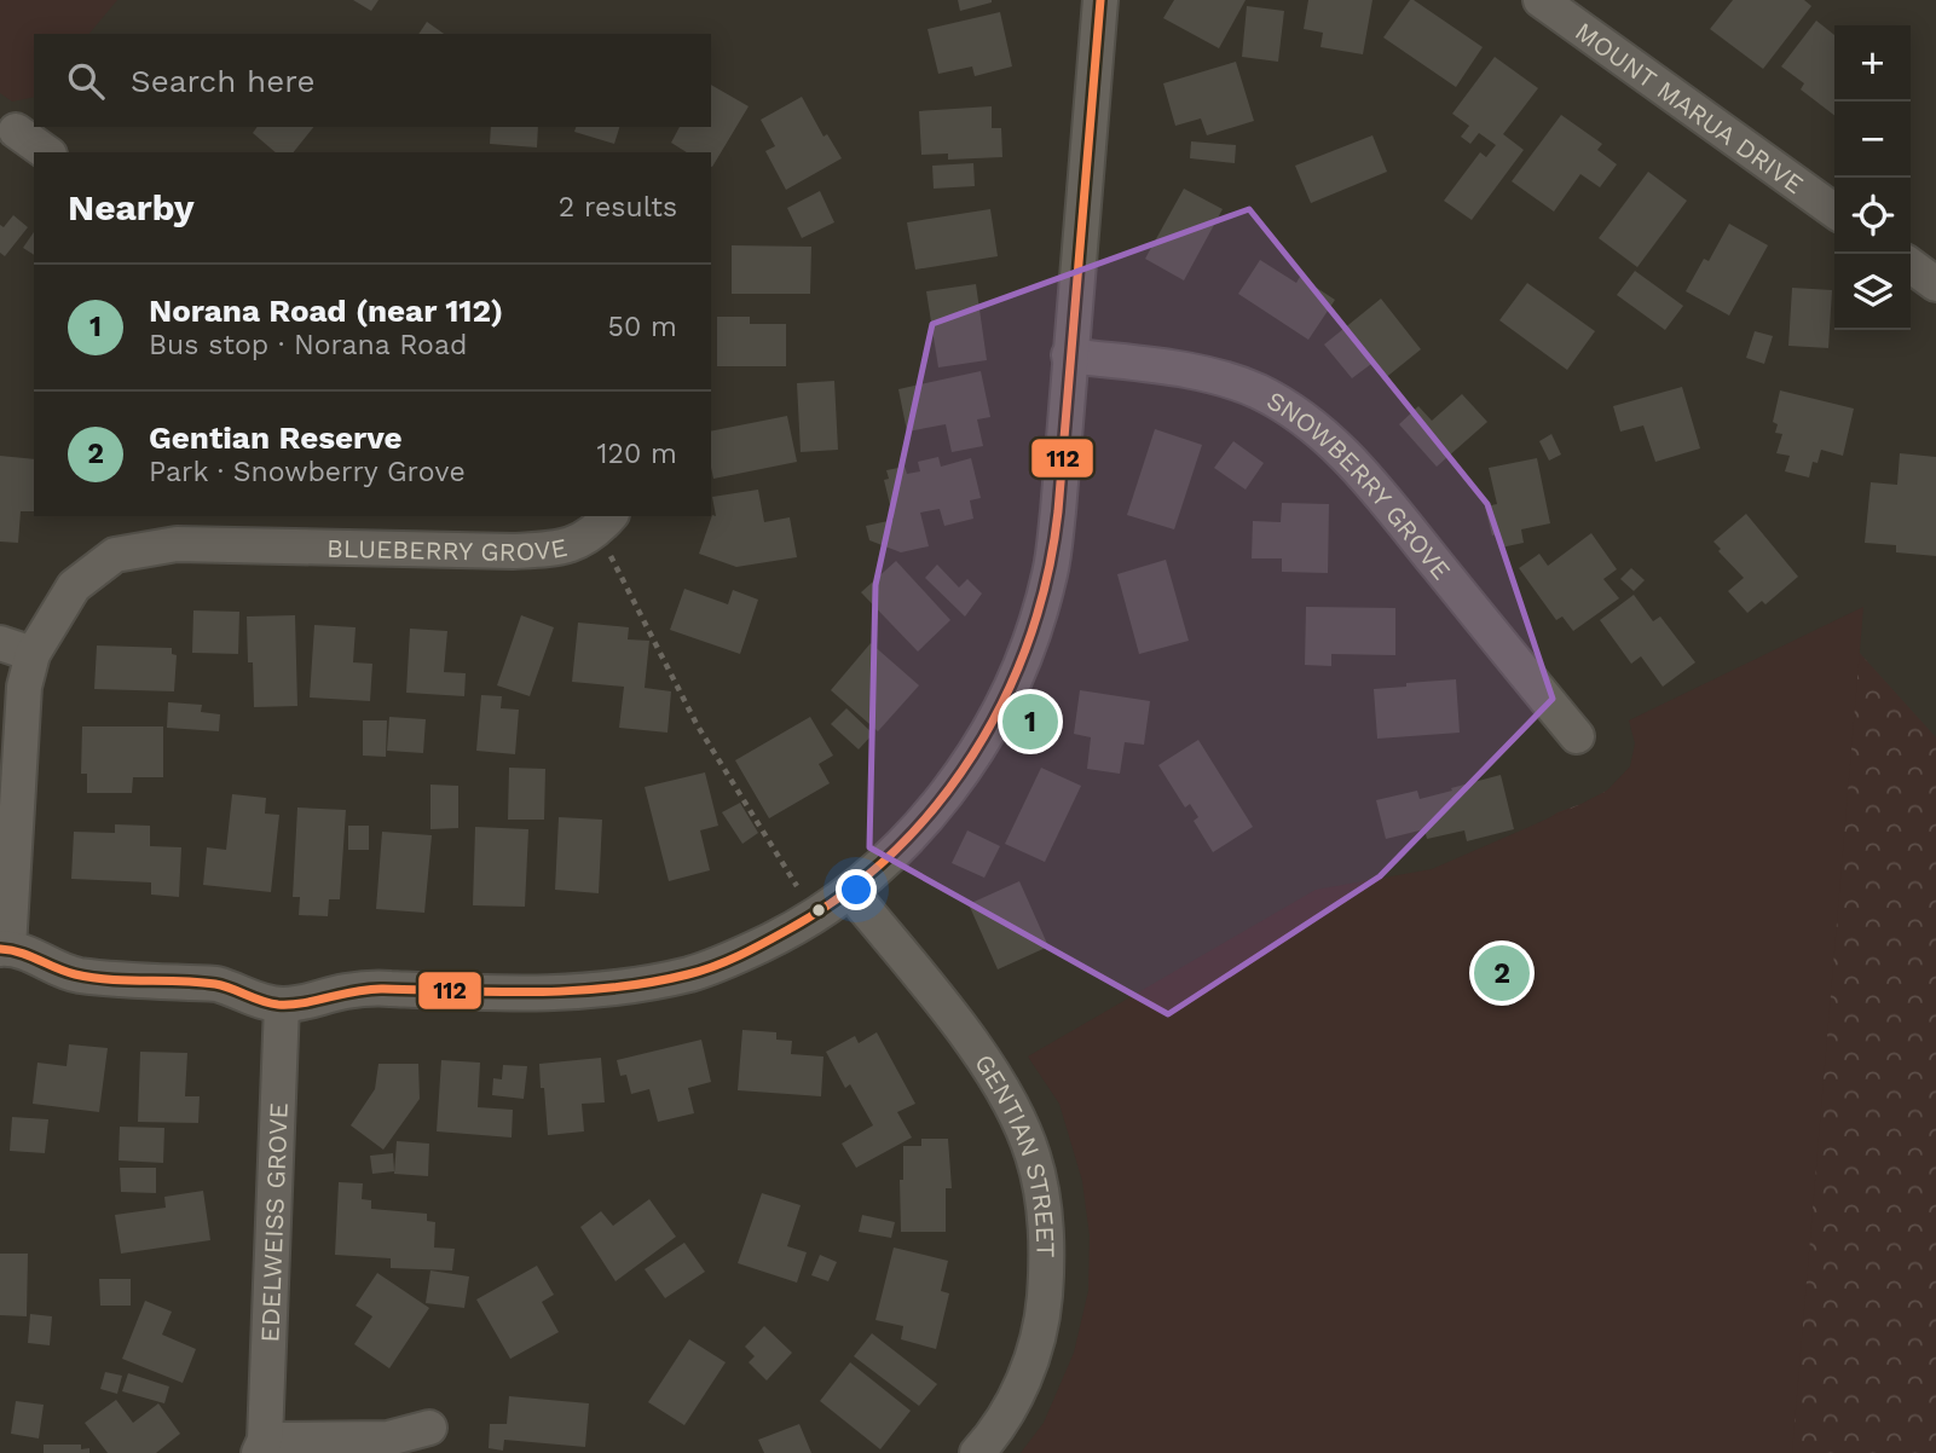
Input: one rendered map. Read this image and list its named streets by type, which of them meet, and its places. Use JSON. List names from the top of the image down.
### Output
{
  "streets": {
    "street": [
      "MOUNT MARUA DRIVE",
      "SNOWBERRY GROVE",
      "BLUEBERRY GROVE",
      "GENTIAN STREET",
      "EDELWEISS GROVE"
    ]
  },
  "lines": ["transit line 112"],
  "page": {
    "map_buttons": ["+", "−"],
    "search": "Search here",
    "heading": ["Nearby", "2 results"],
    "list": [
      {
        "mark": "1",
        "name": "Norana Road (near 112)",
        "note": "Bus stop · Norana Road",
        "value": "50 m"
      },
      {
        "mark": "2",
        "name": "Gentian Reserve",
        "note": "Park · Snowberry Grove",
        "value": "120 m"
      }
    ],
    "pins": ["1", "2"]
  }
}
